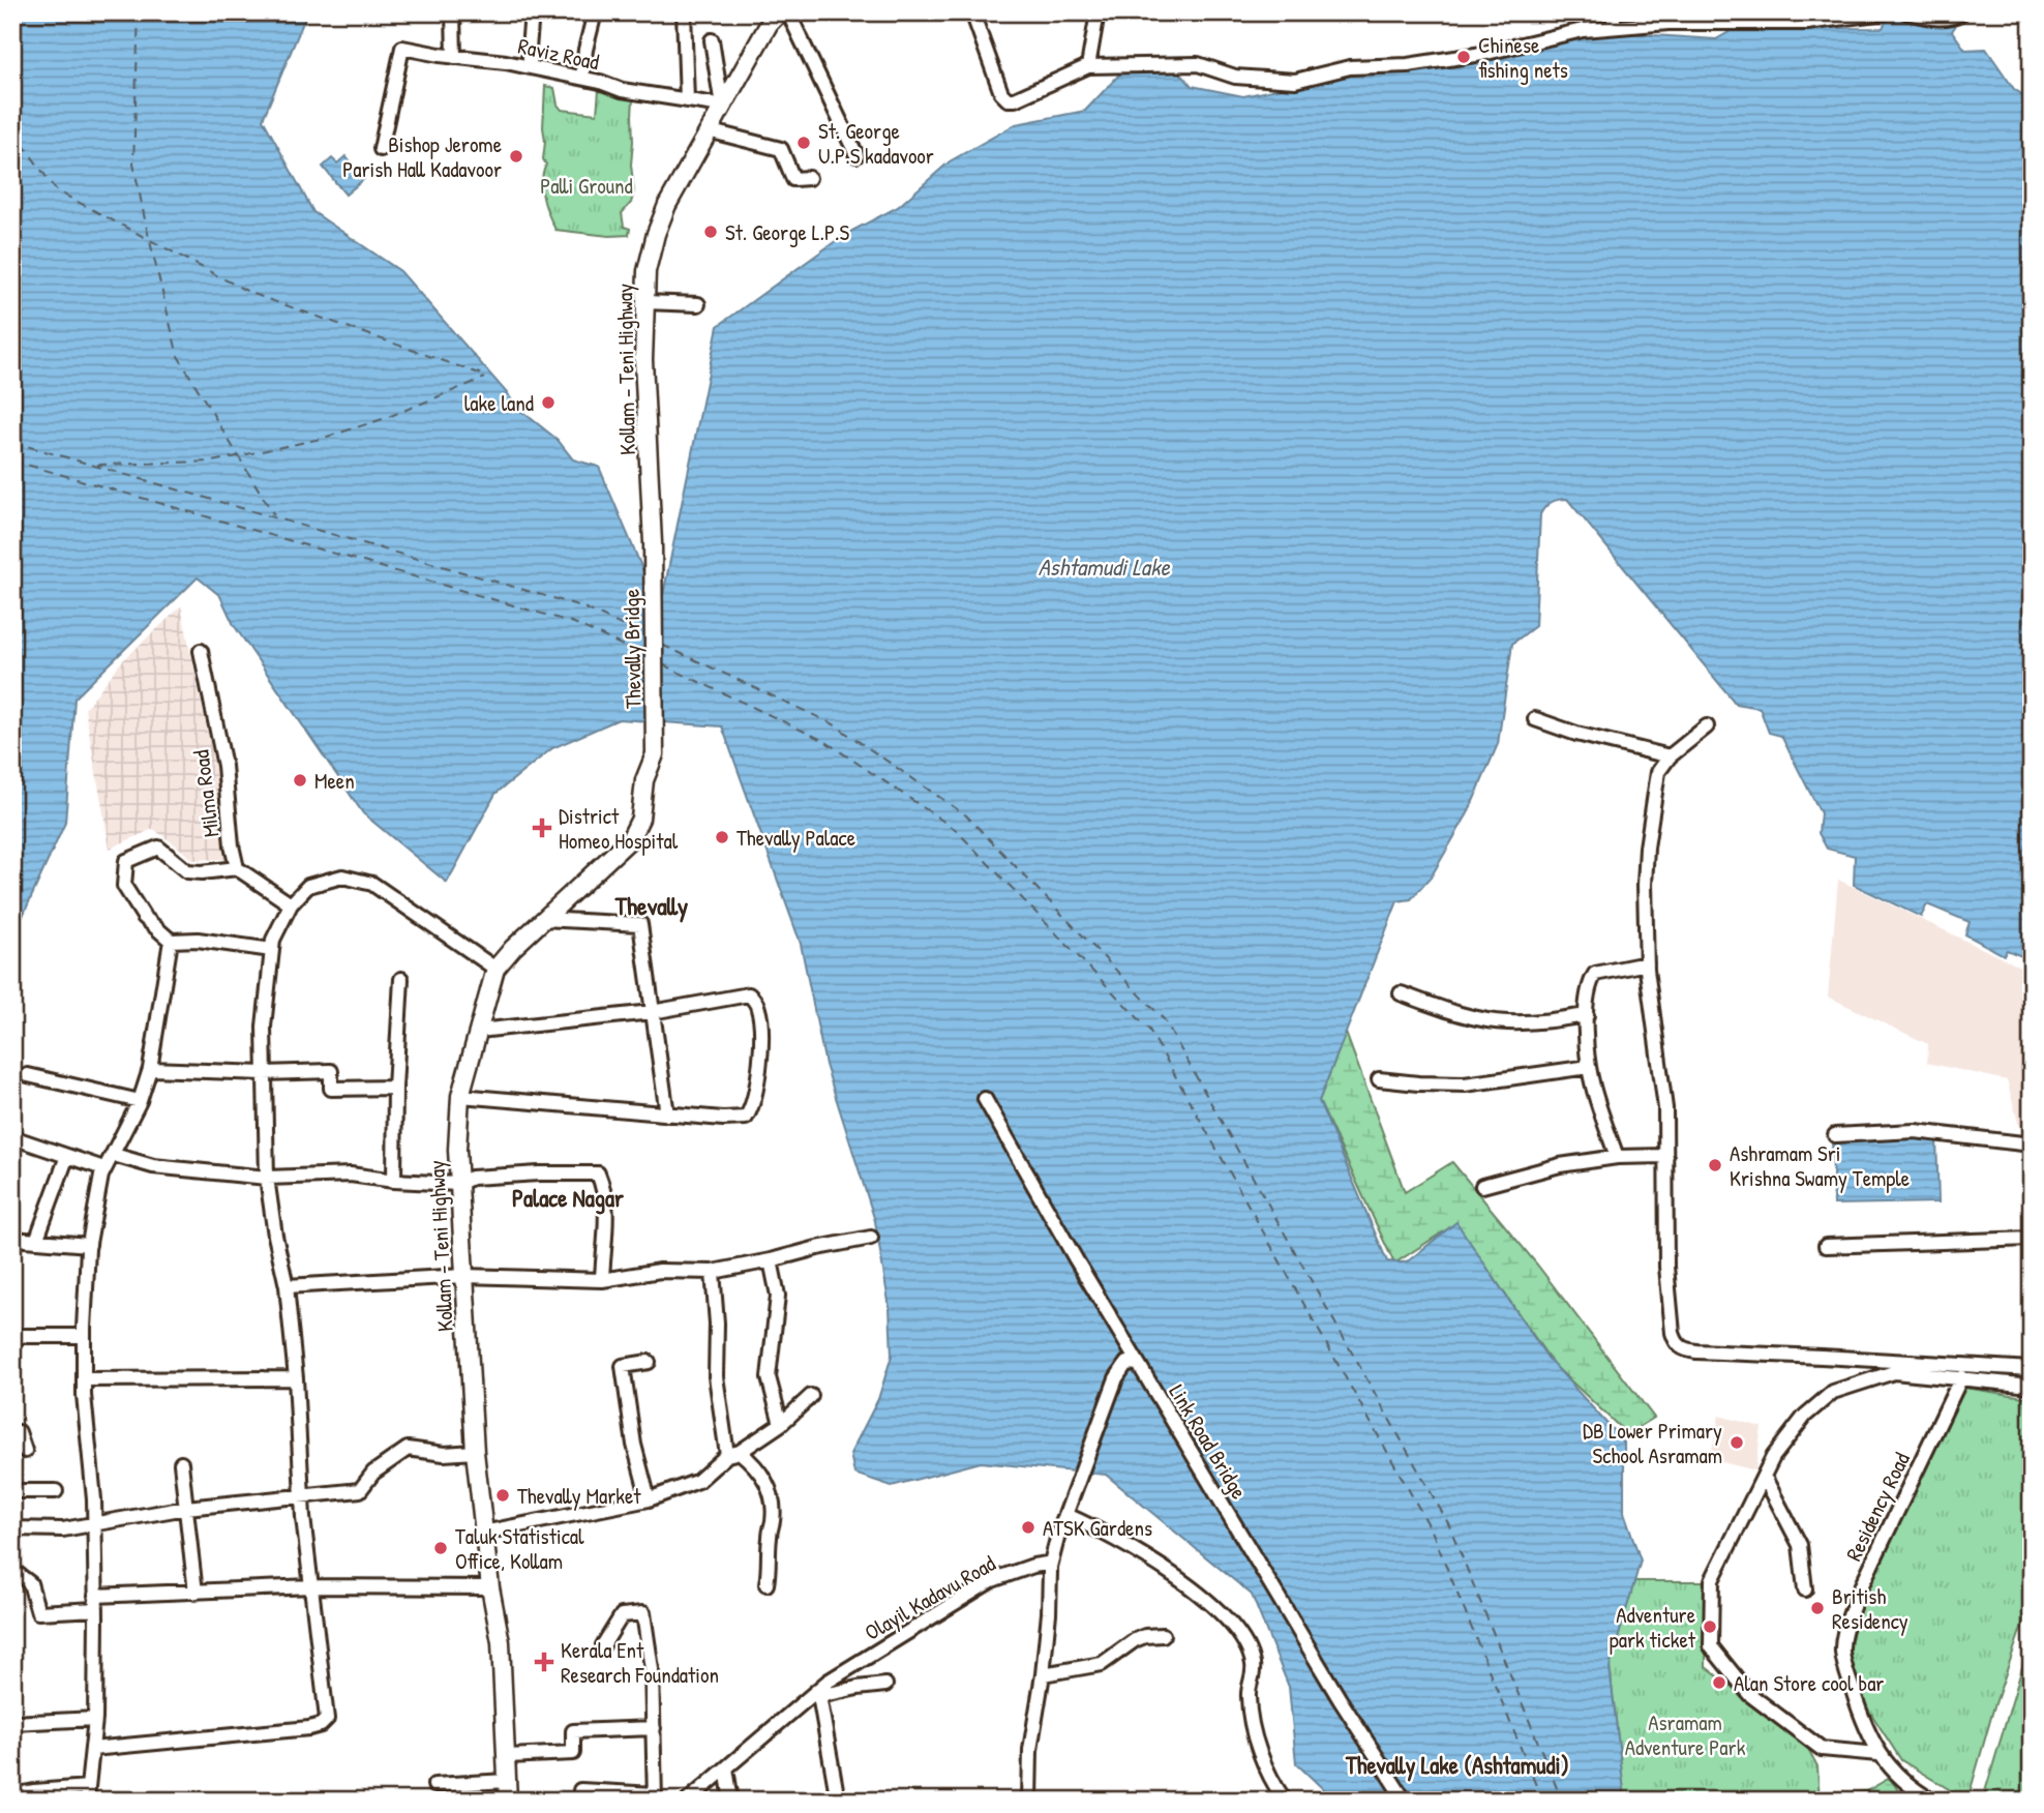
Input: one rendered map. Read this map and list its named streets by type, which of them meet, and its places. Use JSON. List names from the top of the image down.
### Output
{
  "streets": {
    "main road": ["Kollam - Teni Highway", "Thevally Bridge"],
    "street": [
      "Raviz Road",
      "Milma Road",
      "Link Road Bridge",
      "Residency Road",
      "Olayil Kadavu Road"
    ]
  },
  "crossings": [
    ["Raviz Road", "Kollam - Teni Highway"],
    ["Kollam - Teni Highway", "Thevally Bridge"]
  ],
  "districts": ["Thevally", "Palace Nagar", "Thevally Lake (Ashtamudi)"],
  "water": ["Ashtamudi Lake"],
  "parks": ["Palli Ground", "Asramam Adventure Park"],
  "places": {
    "other": [
      "Chinese fishing nets",
      "St. George U.P.S kadavoor",
      "Bishop Jerome Parish Hall Kadavoor",
      "St. George L.P.S",
      "lake land",
      "Meen",
      "Thevally Palace",
      "Ashramam Sri Krishna Swamy Temple",
      "DB Lower Primary School Asramam",
      "Thevally Market",
      "ATSK Gardens",
      "Taluk Statistical Office, Kollam",
      "British Residency",
      "Adventure park ticket",
      "Alan Store cool bar"
    ],
    "health": ["District Homeo Hospital", "Kerala Ent Research Foundation"]
  }
}
